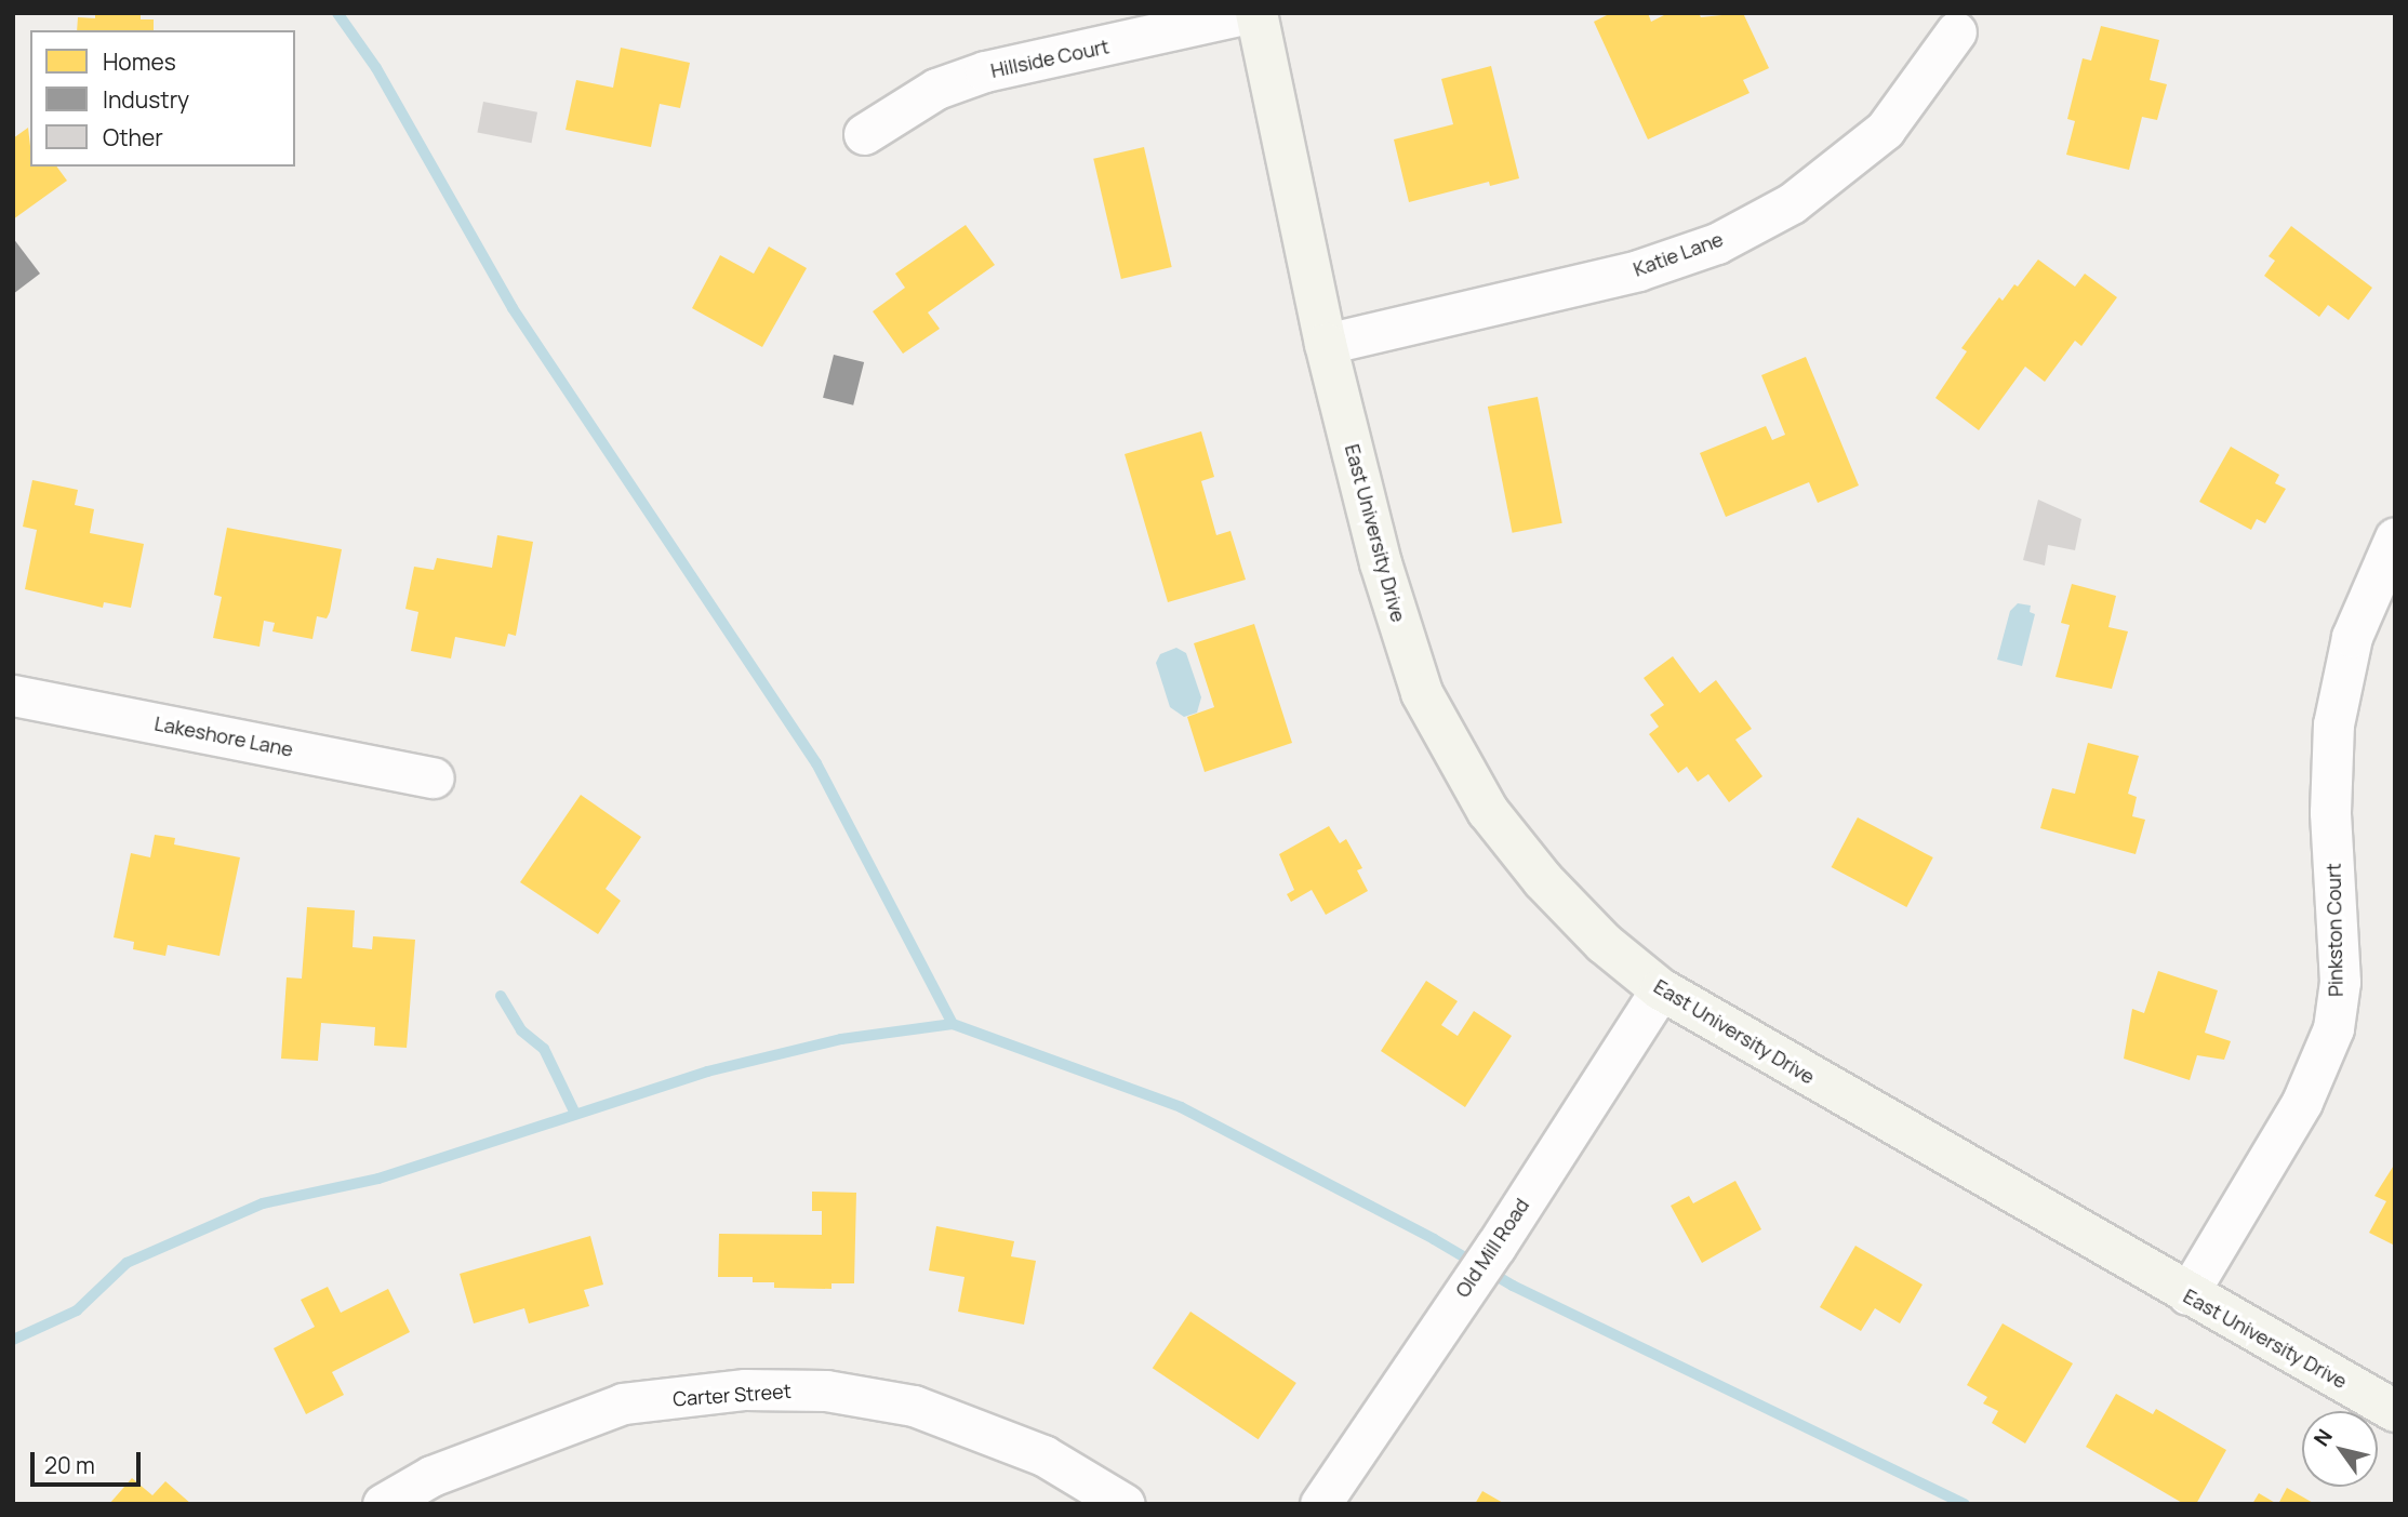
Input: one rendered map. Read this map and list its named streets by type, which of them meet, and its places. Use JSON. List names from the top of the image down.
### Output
{
  "streets": {
    "main road": ["East University Drive"],
    "street": [
      "Hillside Court",
      "Katie Lane",
      "Lakeshore Lane",
      "Pinkston Court",
      "Old Mill Road",
      "Carter Street"
    ]
  },
  "crossings": [
    ["Katie Lane", "East University Drive"],
    ["East University Drive", "Pinkston Court"],
    ["East University Drive", "Old Mill Road"]
  ],
  "legend": ["Homes", "Industry", "Other"],
  "scale_bar": "20 m",
  "north": "top left"
}
